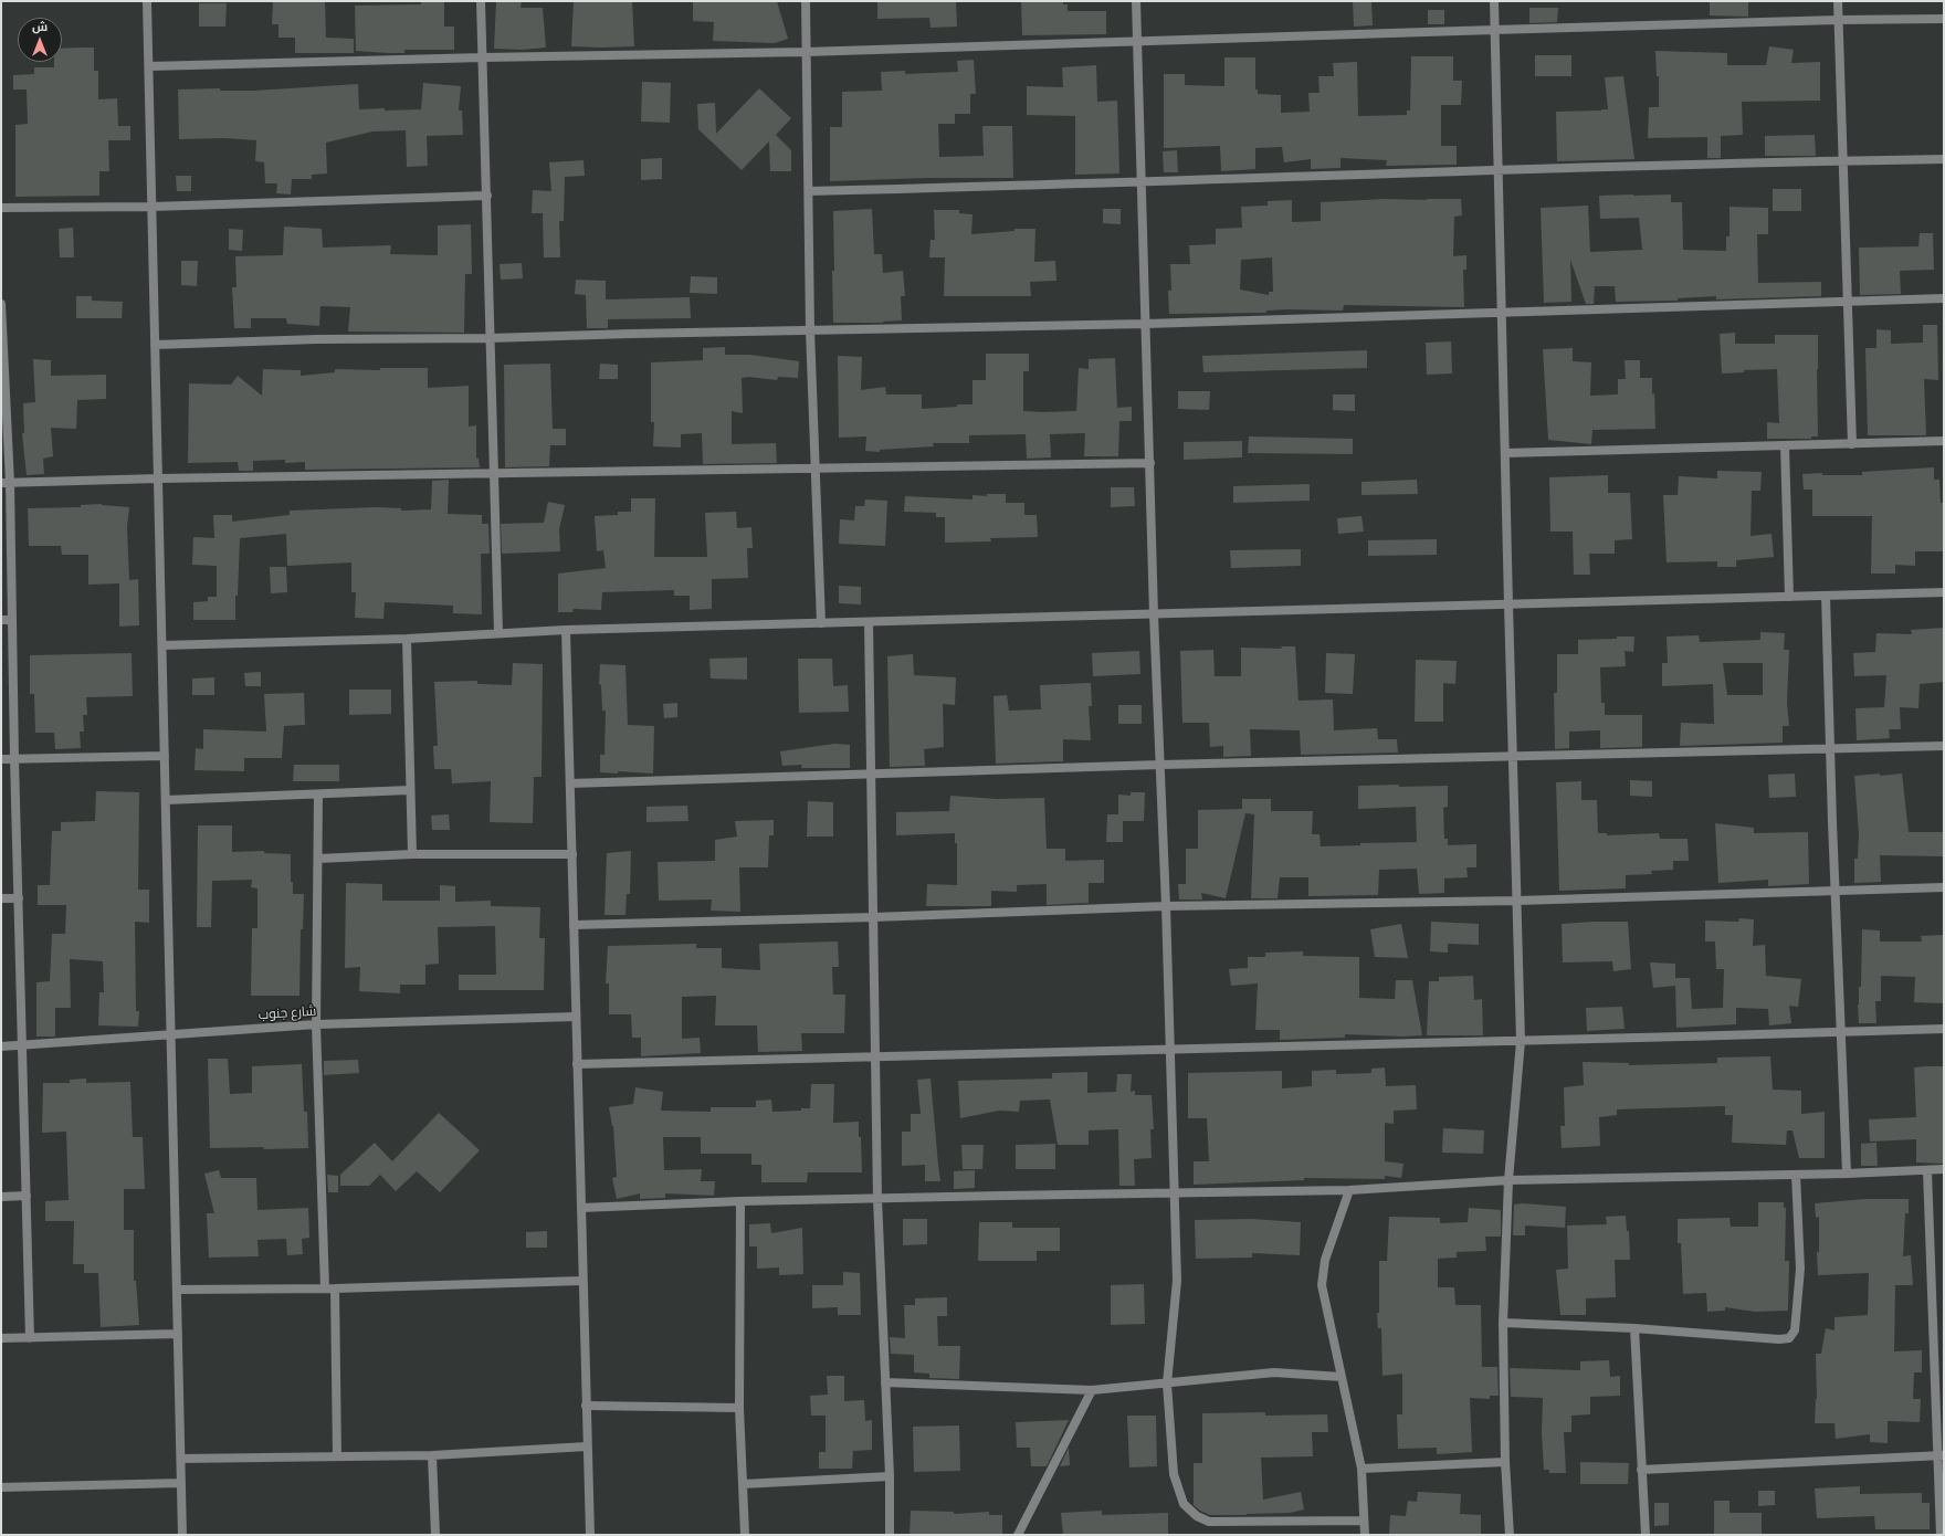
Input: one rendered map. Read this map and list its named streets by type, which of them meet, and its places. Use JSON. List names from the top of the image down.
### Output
{
  "streets": {
    "street": ["شارع جنوب"]
  },
  "north": "top"
}
